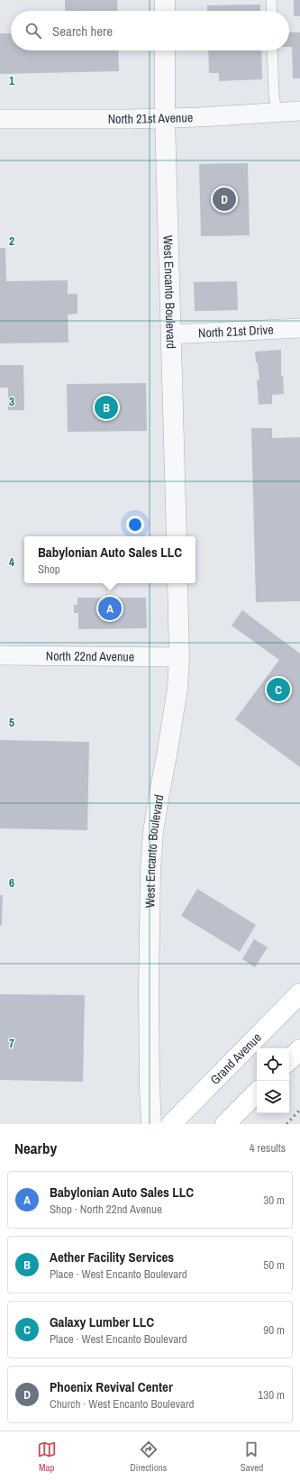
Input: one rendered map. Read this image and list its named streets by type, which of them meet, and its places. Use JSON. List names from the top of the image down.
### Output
{
  "streets": {
    "main road": ["Grand Avenue"],
    "street": [
      "North 21st Avenue",
      "West Encanto Boulevard",
      "North 21st Drive",
      "North 22nd Avenue"
    ]
  },
  "crossings": [
    ["North 21st Avenue", "West Encanto Boulevard"],
    ["West Encanto Boulevard", "North 21st Drive"],
    ["West Encanto Boulevard", "North 22nd Avenue"]
  ],
  "page": {
    "search": "Search here",
    "pins": [
      "D",
      "B",
      "A",
      "C"
    ],
    "popup": ["Babylonian Auto Sales LLC", "Shop"],
    "heading": ["Nearby", "4 results"],
    "list": [
      {
        "mark": "A",
        "name": "Babylonian Auto Sales LLC",
        "note": "Shop · North 22nd Avenue",
        "value": "30 m"
      },
      {
        "mark": "B",
        "name": "Aether Facility Services",
        "note": "Place · West Encanto Boulevard",
        "value": "50 m"
      },
      {
        "mark": "C",
        "name": "Galaxy Lumber LLC",
        "note": "Place · West Encanto Boulevard",
        "value": "90 m"
      },
      {
        "mark": "D",
        "name": "Phoenix Revival Center",
        "note": "Church · West Encanto Boulevard",
        "value": "130 m"
      }
    ],
    "nav": ["Map", "Directions", "Saved"]
  },
  "grid": {
    "rows": [
      "1",
      "2",
      "3",
      "4",
      "5",
      "6",
      "7"
    ]
  }
}
